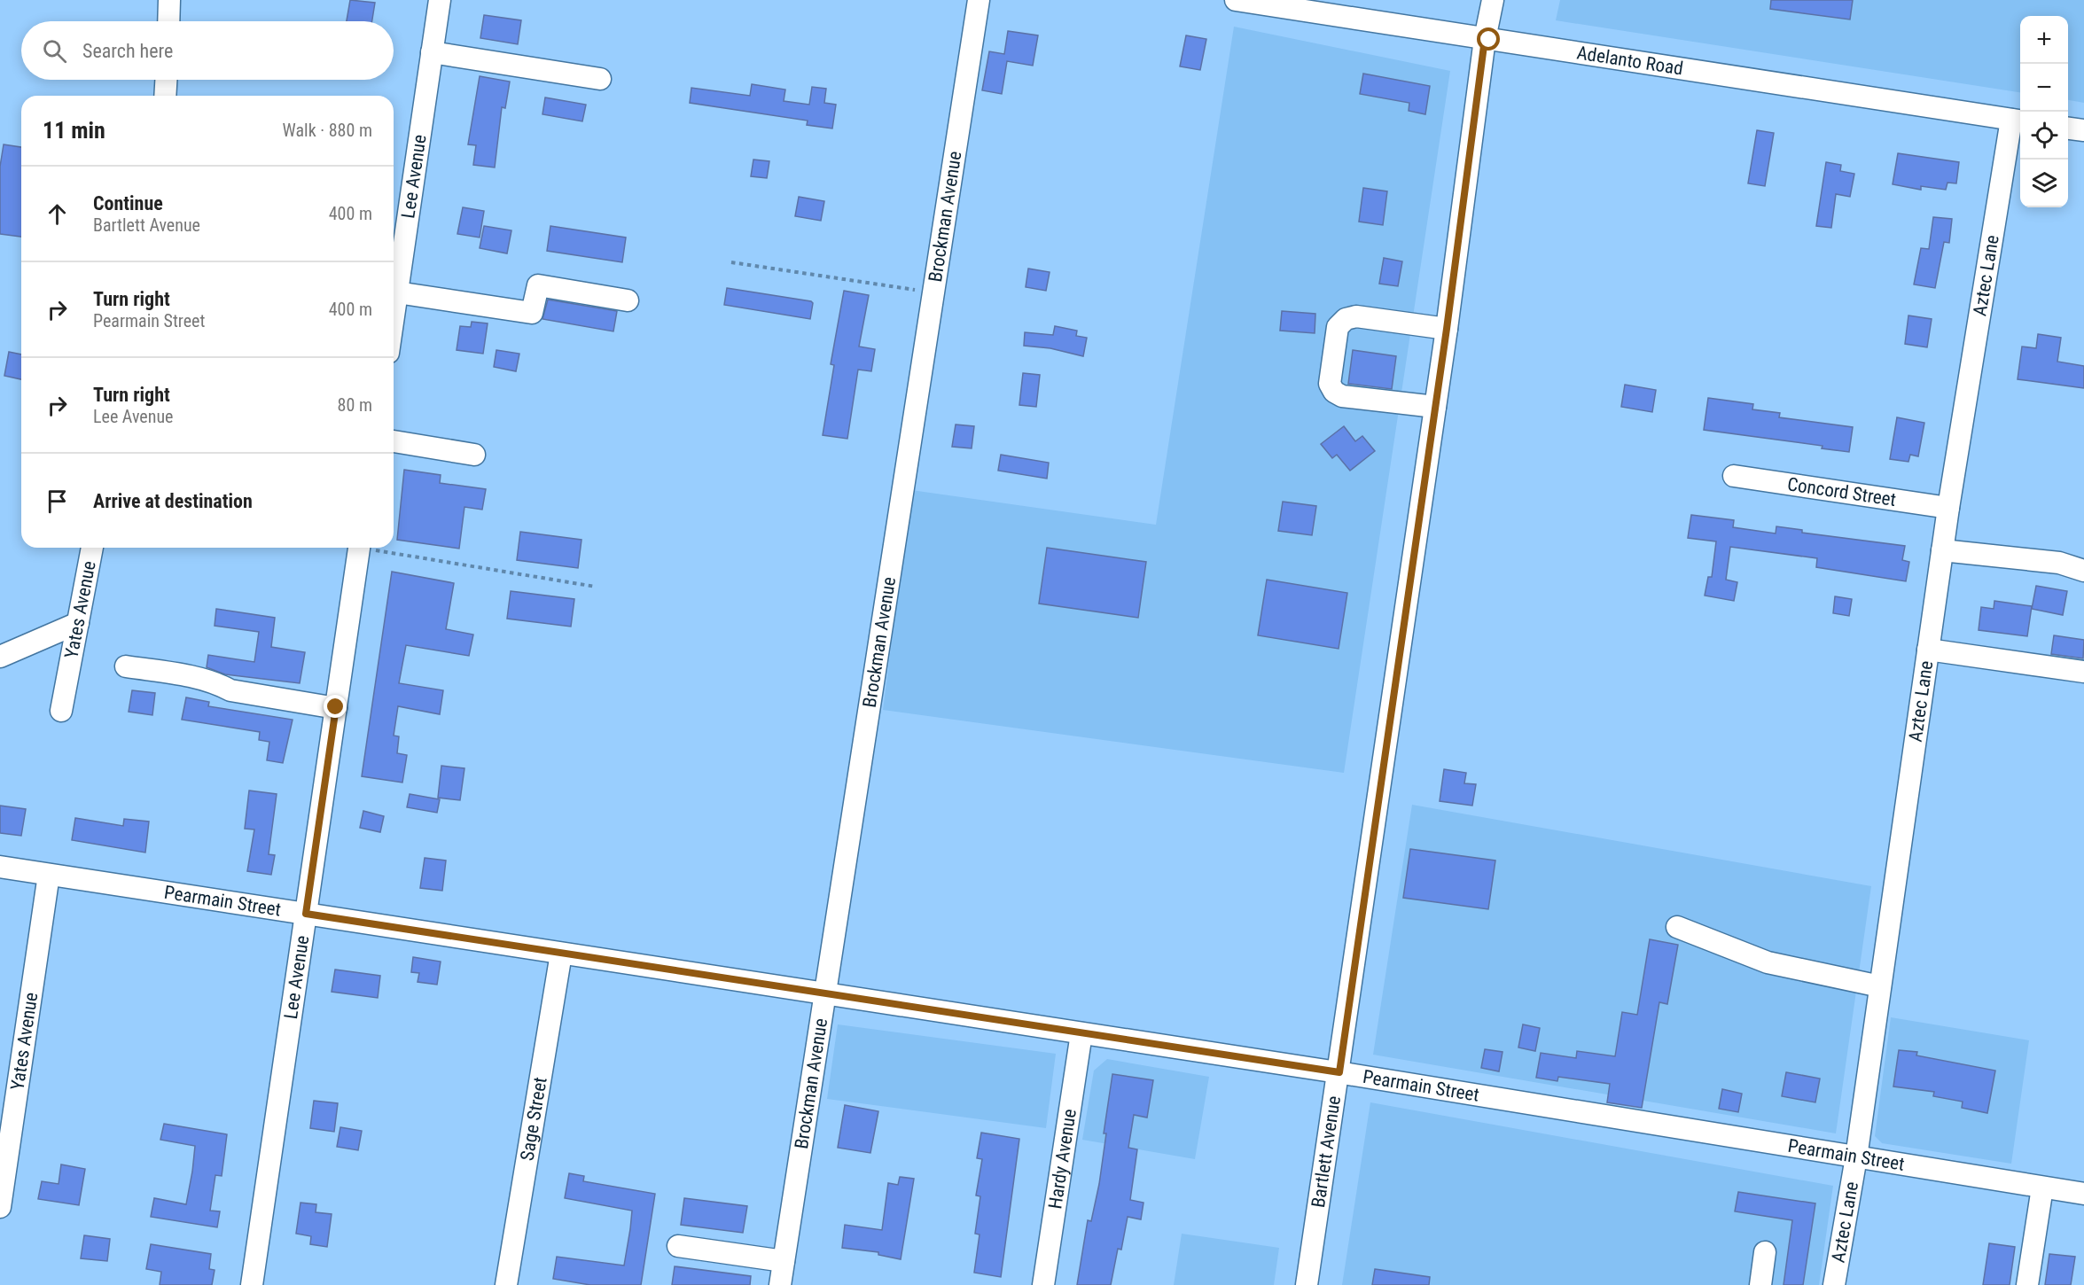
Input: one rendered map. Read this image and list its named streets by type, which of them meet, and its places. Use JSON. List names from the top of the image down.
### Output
{
  "streets": {
    "street": [
      "Adelanto Road",
      "Lee Avenue",
      "Brockman Avenue",
      "Aztec Lane",
      "Concord Street",
      "Yates Avenue",
      "Pearmain Street",
      "Sage Street",
      "Bartlett Avenue",
      "Hardy Avenue"
    ]
  },
  "crossings": [
    ["Adelanto Road", "Aztec Lane"],
    ["Adelanto Road", "Bartlett Avenue"],
    ["Lee Avenue", "Pearmain Street"],
    ["Brockman Avenue", "Pearmain Street"],
    ["Aztec Lane", "Concord Street"],
    ["Aztec Lane", "Pearmain Street"],
    ["Yates Avenue", "Pearmain Street"],
    ["Pearmain Street", "Sage Street"],
    ["Pearmain Street", "Bartlett Avenue"],
    ["Pearmain Street", "Hardy Avenue"]
  ],
  "page": {
    "map_buttons": ["+", "−"],
    "search": "Search here",
    "heading": ["11 min", "Walk · 880 m"],
    "list": [
      ["Continue", "Bartlett Avenue", "400 m"],
      ["Turn right", "Pearmain Street", "400 m"],
      ["Turn right", "Lee Avenue", "80 m"],
      "Arrive at destination"
    ]
  }
}
